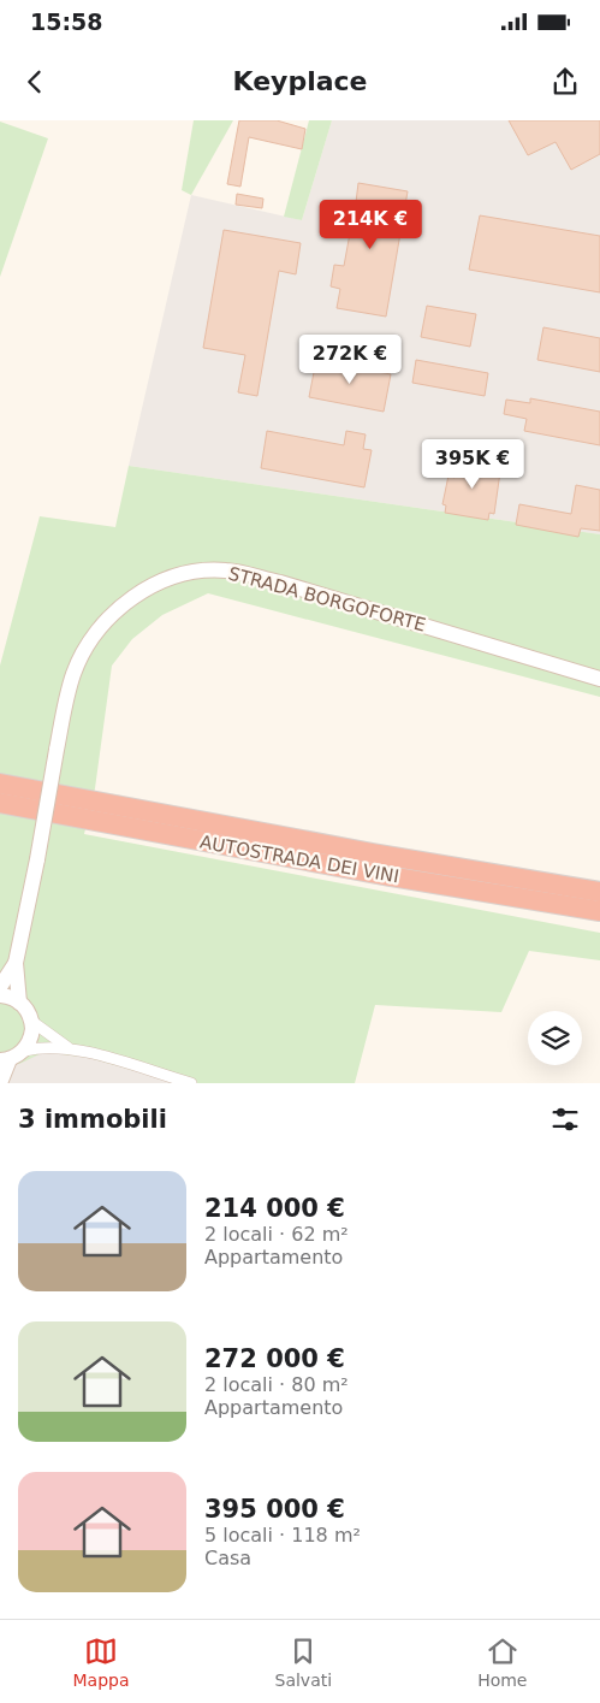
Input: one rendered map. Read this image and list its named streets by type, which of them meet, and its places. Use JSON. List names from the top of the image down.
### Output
{
  "streets": {
    "highway": ["AUTOSTRADA DEI VINI"],
    "main road": ["STRADA BORGOFORTE"]
  },
  "page": {
    "status": "15:58",
    "header": "Keyplace",
    "price": ["214K €", "272K €", "395K €"],
    "heading": "3 immobili",
    "list": [
      {
        "name": "214 000 €",
        "note": "2 locali · 62 m² · Appartamento"
      },
      {
        "name": "272 000 €",
        "note": "2 locali · 80 m² · Appartamento"
      },
      {
        "name": "395 000 €",
        "note": "5 locali · 118 m² · Casa"
      }
    ],
    "tabs": ["Mappa", "Salvati", "Home"]
  }
}
